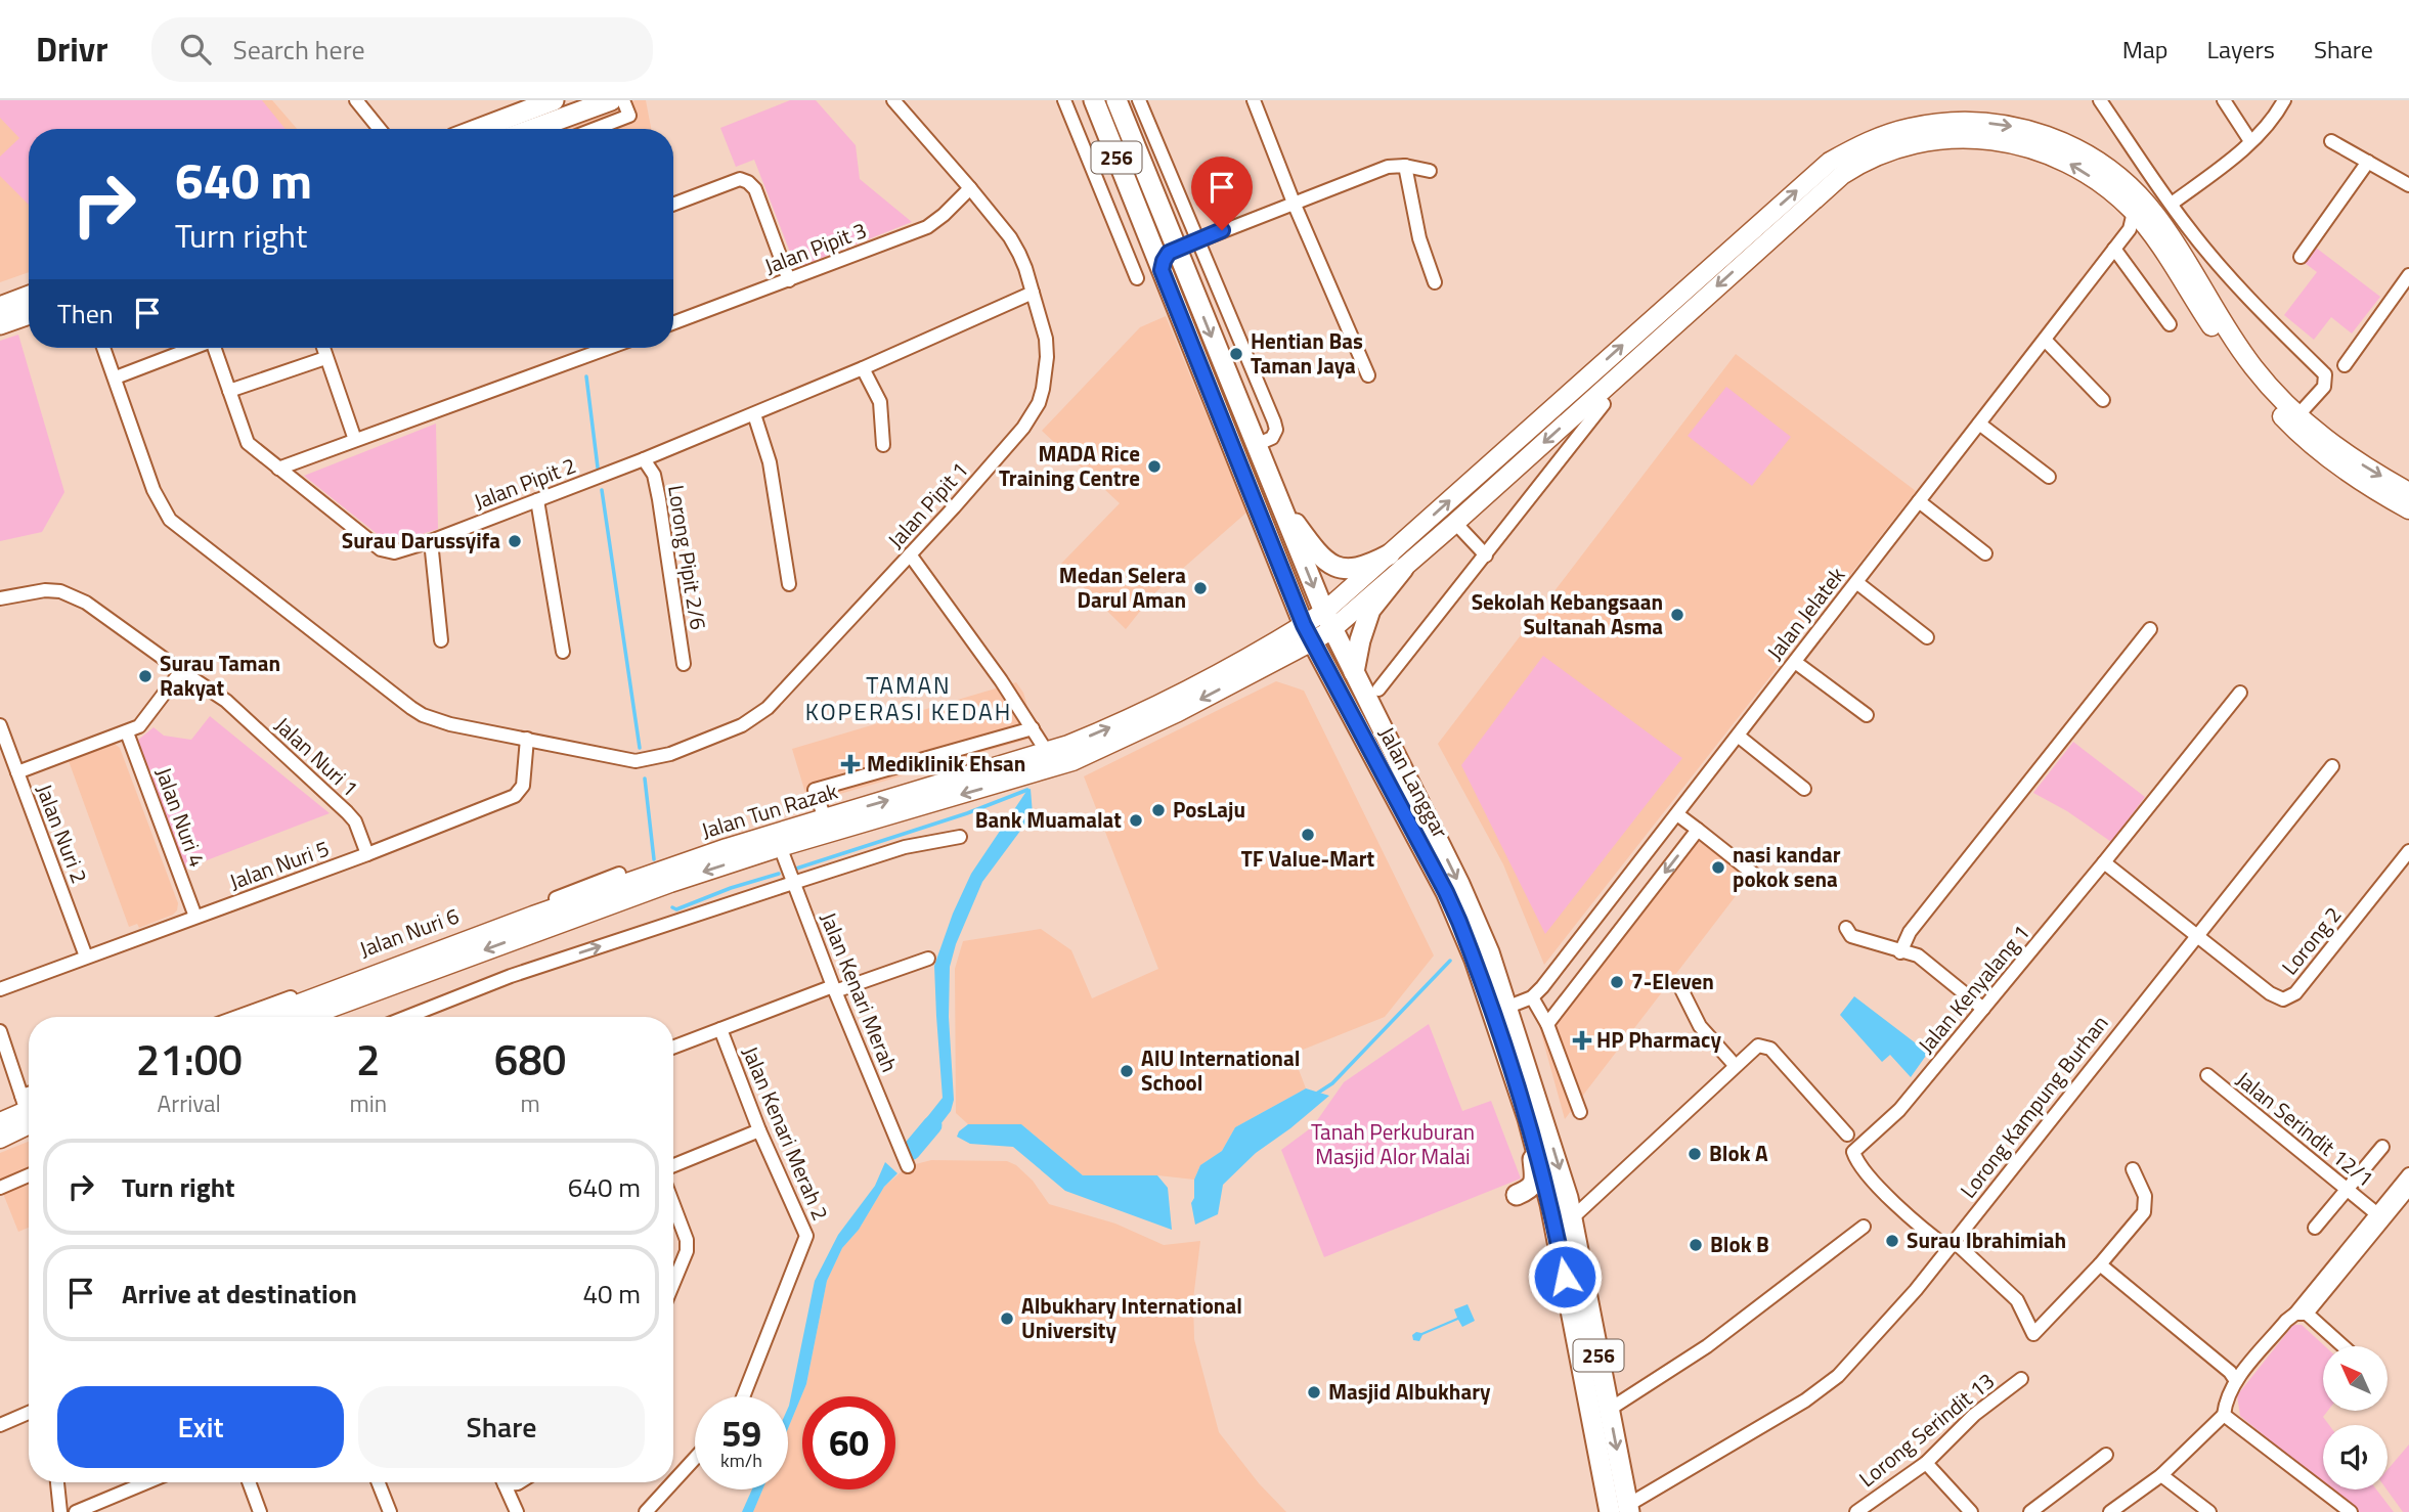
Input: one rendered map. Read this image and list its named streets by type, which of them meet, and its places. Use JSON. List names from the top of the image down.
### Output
{
  "streets": {
    "main road": ["256", "Jalan Langgar", "Jalan Tun Razak"],
    "street": [
      "Jalan Pipit 3",
      "Jalan Pipit 2",
      "Jalan Pipit 1",
      "Lorong Pipit 2/6",
      "Jalan Jelatek",
      "Jalan Nuri 1",
      "Jalan Nuri 4",
      "Jalan Nuri 2",
      "Jalan Nuri 5",
      "Jalan Nuri 6",
      "Lorong 2",
      "Jalan Kenyalang 1",
      "Jalan Kenari Merah",
      "Lorong Kampung Burhan",
      "Jalan Serindit 12/1",
      "Jalan Kenari Merah 2",
      "Lorong Serindit 13"
    ]
  },
  "crossings": [
    ["Jalan Pipit 3", "Jalan Pipit 1"],
    ["Jalan Pipit 2", "Jalan Pipit 1"],
    ["Jalan Pipit 2", "Lorong Pipit 2/6"],
    ["Jalan Pipit 1", "Jalan Nuri 5"],
    ["Jalan Jelatek", "Jalan Langgar"],
    ["Jalan Nuri 1", "Jalan Nuri 5"],
    ["Jalan Langgar", "Jalan Tun Razak"],
    ["Jalan Langgar", "Lorong Kampung Burhan"],
    ["Jalan Tun Razak", "Jalan Nuri 6"],
    ["Jalan Tun Razak", "Jalan Kenari Merah"],
    ["Jalan Nuri 4", "Jalan Nuri 5"],
    ["Jalan Nuri 2", "Jalan Nuri 5"],
    ["Lorong 2", "Lorong Kampung Burhan"],
    ["Jalan Kenyalang 1", "Lorong Kampung Burhan"]
  ],
  "districts": ["TAMAN KOPERASI KEDAH"],
  "parks": ["Tanah Perkuburan Masjid Alor Malai"],
  "places": {
    "other": [
      "Hentian Bas Taman Jaya",
      "MADA Rice Training Centre",
      "Surau Darussyifa",
      "Medan Selera Darul Aman",
      "Sekolah Kebangsaan Sultanah Asma",
      "Surau Taman Rakyat",
      "PosLaju",
      "Bank Muamalat",
      "TF Value-Mart",
      "nasi kandar pokok sena",
      "7-Eleven",
      "AIU International School",
      "Blok A",
      "Surau Ibrahimiah",
      "Blok B",
      "Albukhary International University",
      "Masjid Albukhary"
    ],
    "health": ["Mediklinik Ehsan", "HP Pharmacy"]
  },
  "north": "top left",
  "page": {
    "header": "Drivr",
    "search": "Search here",
    "nav": ["Map", "Layers", "Share"],
    "turn": ["640 m", "Turn right"],
    "then": "Then",
    "eta": [
      "21:00",
      "Arrival",
      "2",
      "min",
      "680",
      "m"
    ],
    "list": [
      {
        "name": "Turn right",
        "value": "640 m"
      },
      {
        "name": "Arrive at destination",
        "value": "40 m"
      }
    ],
    "buttons": ["Exit", "Share"],
    "speed": "59 km/h",
    "limit": "60"
  }
}
